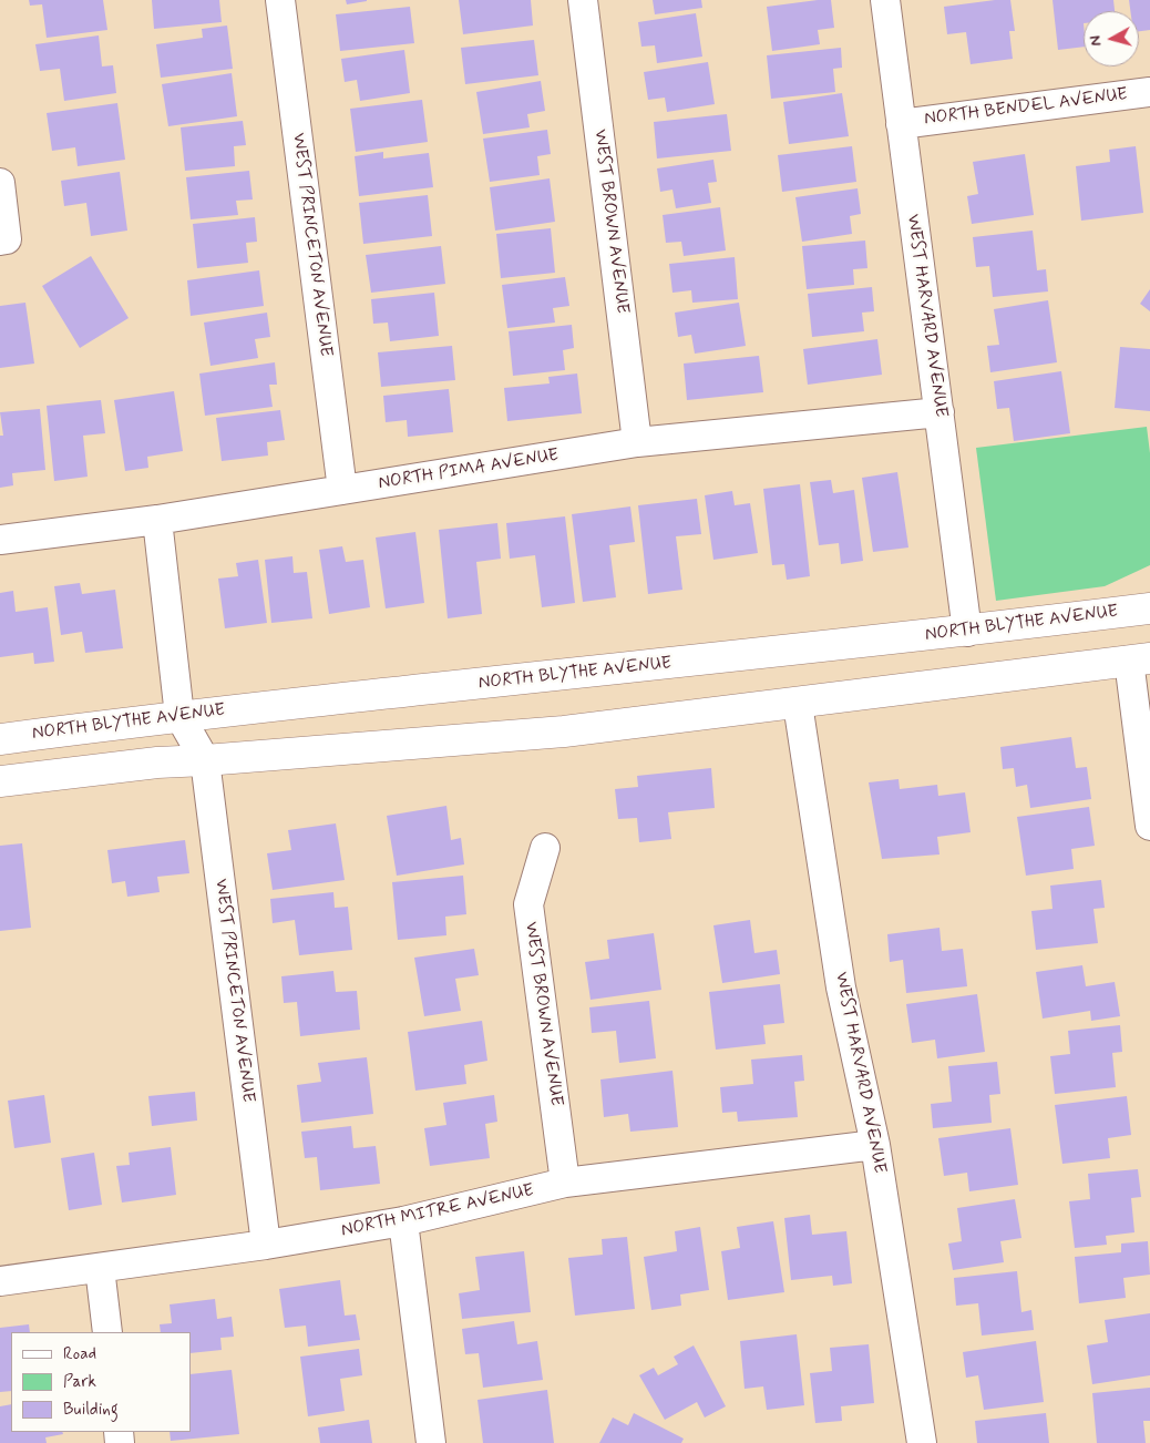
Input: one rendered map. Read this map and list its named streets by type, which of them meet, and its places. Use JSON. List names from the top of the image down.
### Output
{
  "streets": {
    "street": [
      "NORTH BENDEL AVENUE",
      "WEST BROWN AVENUE",
      "WEST PRINCETON AVENUE",
      "WEST HARVARD AVENUE",
      "NORTH PIMA AVENUE",
      "NORTH BLYTHE AVENUE",
      "NORTH MITRE AVENUE"
    ]
  },
  "crossings": [
    ["NORTH BENDEL AVENUE", "WEST HARVARD AVENUE"],
    ["WEST BROWN AVENUE", "NORTH PIMA AVENUE"],
    ["WEST BROWN AVENUE", "NORTH MITRE AVENUE"],
    ["WEST PRINCETON AVENUE", "NORTH PIMA AVENUE"],
    ["WEST PRINCETON AVENUE", "NORTH BLYTHE AVENUE"],
    ["WEST PRINCETON AVENUE", "NORTH MITRE AVENUE"],
    ["WEST HARVARD AVENUE", "NORTH PIMA AVENUE"],
    ["WEST HARVARD AVENUE", "NORTH BLYTHE AVENUE"],
    ["WEST HARVARD AVENUE", "NORTH MITRE AVENUE"]
  ],
  "legend": ["Road", "Park", "Building"],
  "north": "left"
}
